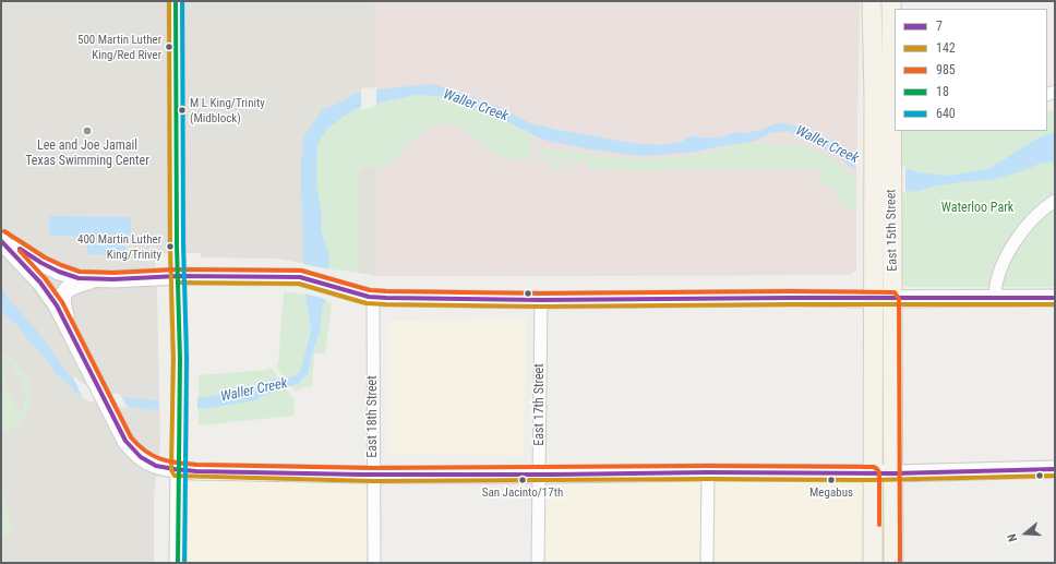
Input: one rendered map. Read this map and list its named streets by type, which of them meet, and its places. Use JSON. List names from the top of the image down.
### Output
{
  "streets": {
    "main road": ["East 15th Street"],
    "street": ["East 17th Street", "East 18th Street"]
  },
  "water": ["Waller Creek"],
  "parks": ["Waterloo Park"],
  "places": [
    "500 Martin Luther King/Red River",
    "M L King/Trinity (Midblock)",
    "Lee and Joe Jamail Texas Swimming Center",
    "400 Martin Luther King/Trinity",
    "San Jacinto/17th",
    "Megabus"
  ],
  "lines": [
    "transit line 142",
    "transit line 18",
    "transit line 640",
    "transit line 985",
    "transit line 7"
  ],
  "legend": [
    "7",
    "142",
    "985",
    "18",
    "640"
  ],
  "north": "left"
}
